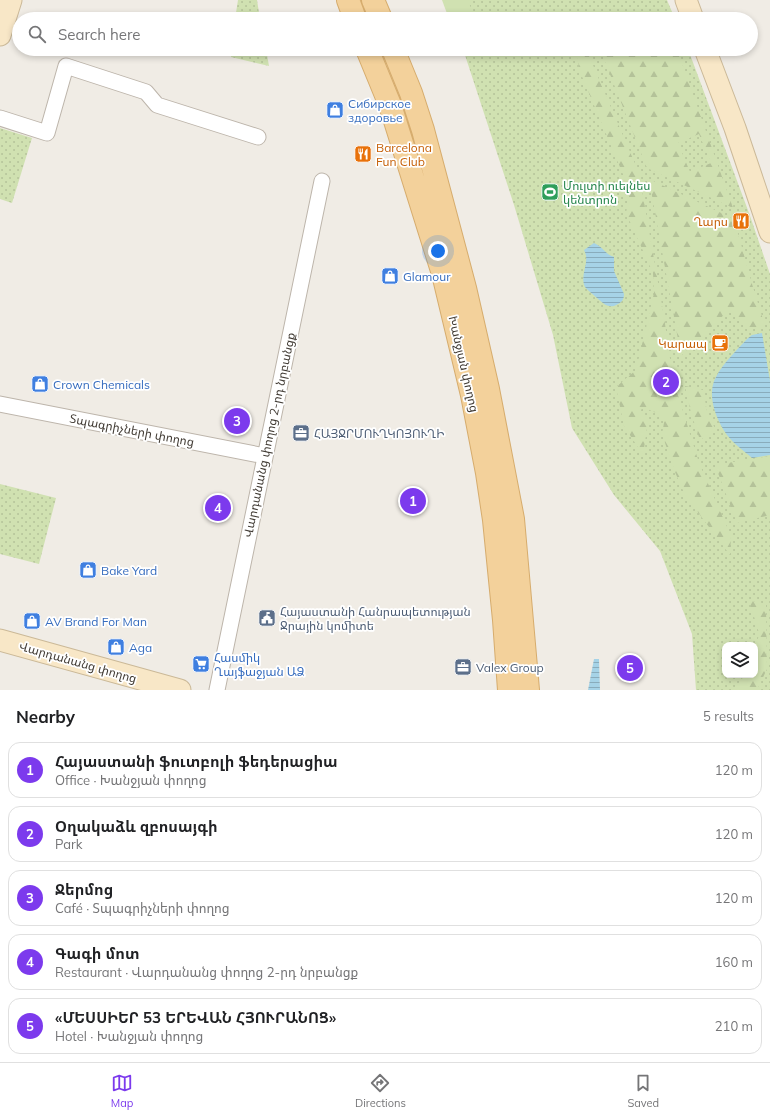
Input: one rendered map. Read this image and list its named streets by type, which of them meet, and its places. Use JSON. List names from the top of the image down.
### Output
{
  "streets": {
    "main road": ["Խանջյան փողոց"],
    "street": ["Տպագրիչների փողոց", "Վարդանանց փողոց 2-րդ նրբանցք", "Վարդանանց փողոց"]
  },
  "crossings": [
    ["Տպագրիչների փողոց", "Վարդանանց փողոց 2-րդ նրբանցք"]
  ],
  "places": {
    "shop": [
      "Сибирское здоровье",
      "Glamour",
      "Crown Chemicals",
      "Bake Yard",
      "AV Brand For Man",
      "Aga"
    ],
    "restaurant": ["Barcelona Fun Club", "Ղարս"],
    "sports": ["Մուլտի ուելնես կենտրոն"],
    "cafe": ["Կարապ"],
    "office": ["ՀԱՅՋՐՄՈՒՂԿՈՅՈՒՂԻ", "Valex Group"],
    "public building": ["Հայաստանի Հանրապետության Ջրային կոմիտե"],
    "supermarket": ["Հասմիկ Ղայֆաջյան ԱՁ"]
  },
  "page": {
    "search": "Search here",
    "pins": [
      "2",
      "3",
      "1",
      "4",
      "5"
    ],
    "heading": ["Nearby", "5 results"],
    "list": [
      {
        "mark": "1",
        "name": "Հայաստանի ֆուտբոլի ֆեդերացիա",
        "note": "Office · Խանջյան փողոց",
        "value": "120 m"
      },
      {
        "mark": "2",
        "name": "Օղակաձև զբոսայգի",
        "note": "Park",
        "value": "120 m"
      },
      {
        "mark": "3",
        "name": "Ջերմոց",
        "note": "Café · Տպագրիչների փողոց",
        "value": "120 m"
      },
      {
        "mark": "4",
        "name": "Գագի մոտ",
        "note": "Restaurant · Վարդանանց փողոց 2-րդ նրբանցք",
        "value": "160 m"
      },
      {
        "mark": "5",
        "name": "«ՄԵՍՍԻԵՐ 53 ԵՐԵՎԱՆ ՀՅՈՒՐԱՆՈՑ»",
        "note": "Hotel · Խանջյան փողոց",
        "value": "210 m"
      }
    ],
    "nav": ["Map", "Directions", "Saved"]
  }
}
